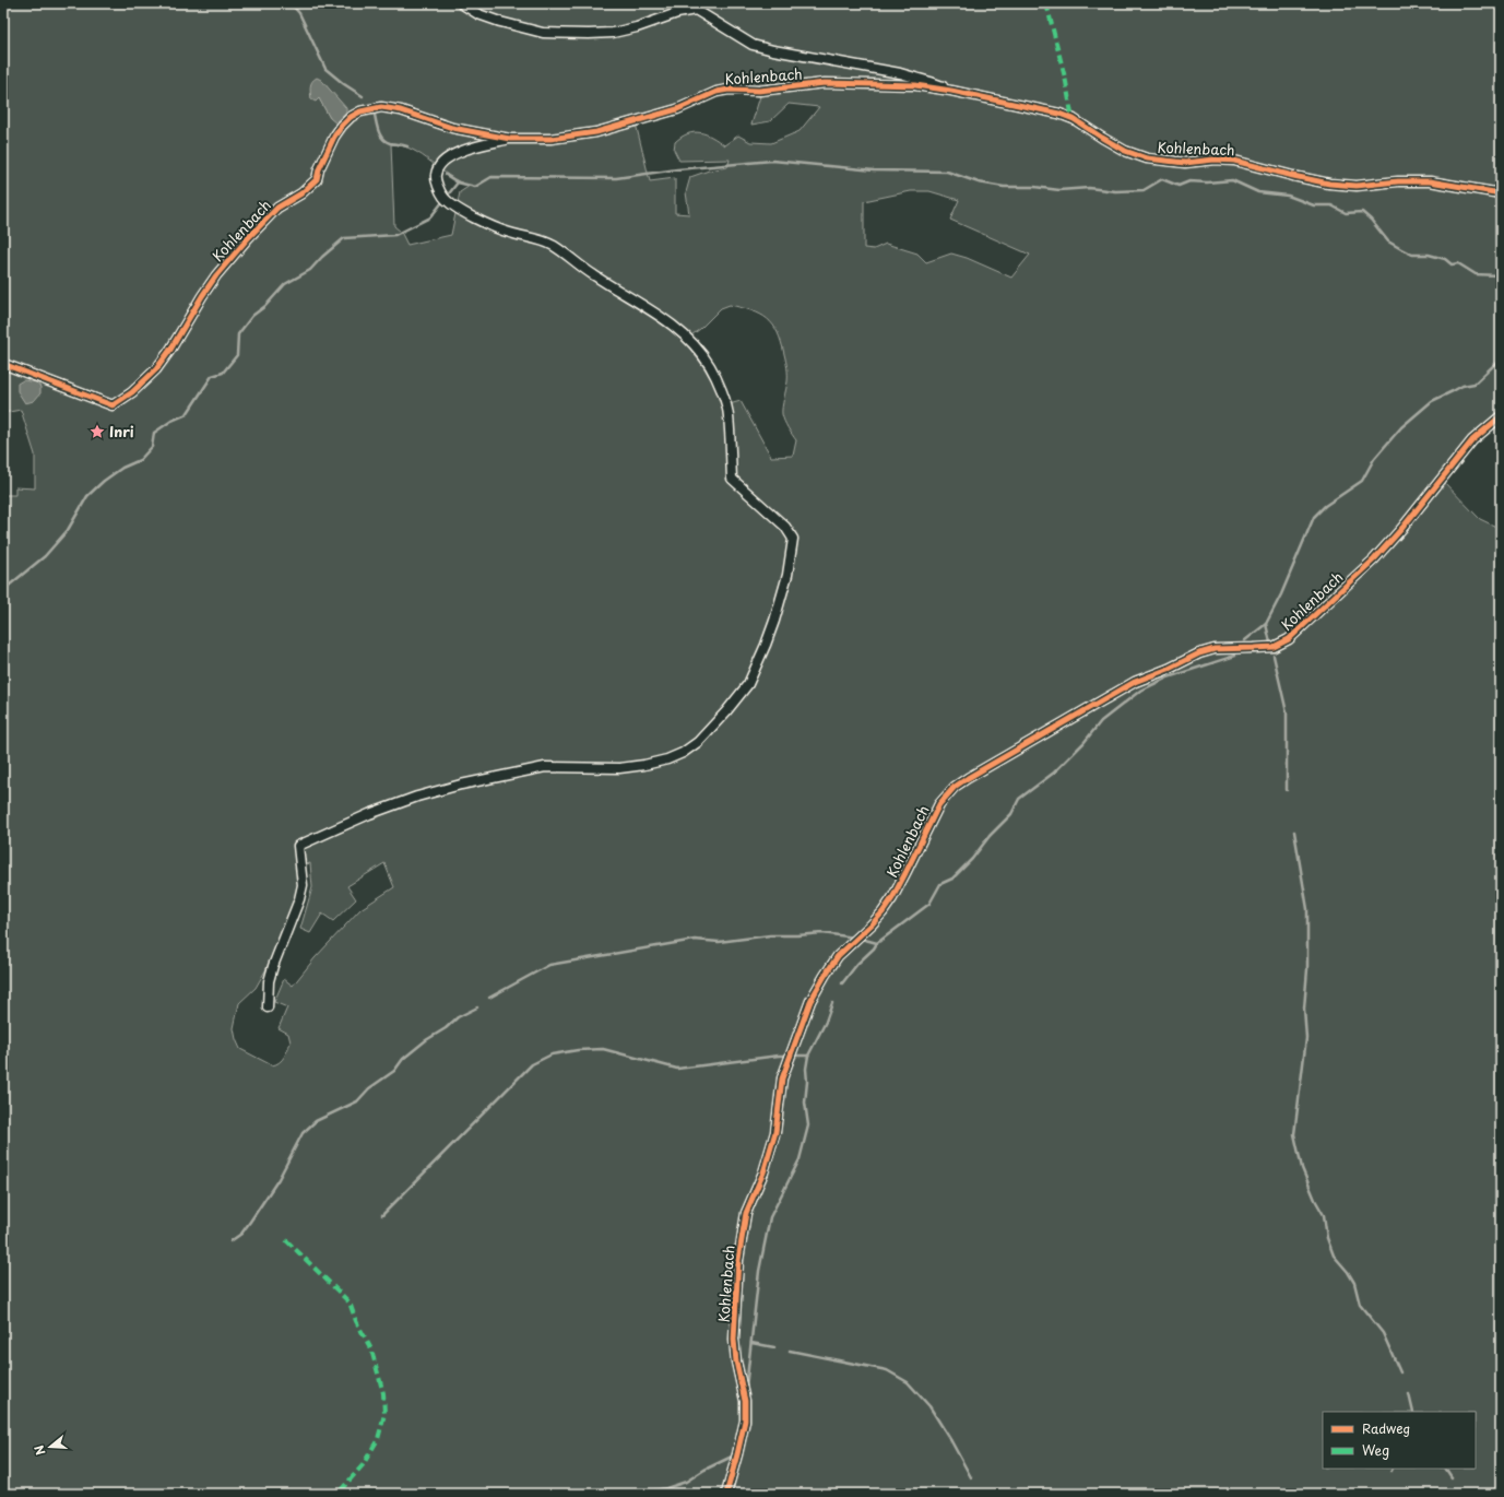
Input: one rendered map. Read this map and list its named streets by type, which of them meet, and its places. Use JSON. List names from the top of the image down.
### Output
{
  "streets": {
    "street": ["Kohlenbach"]
  },
  "places": {
    "place": ["Inri"]
  },
  "legend": ["Radweg", "Weg"],
  "north": "left"
}
